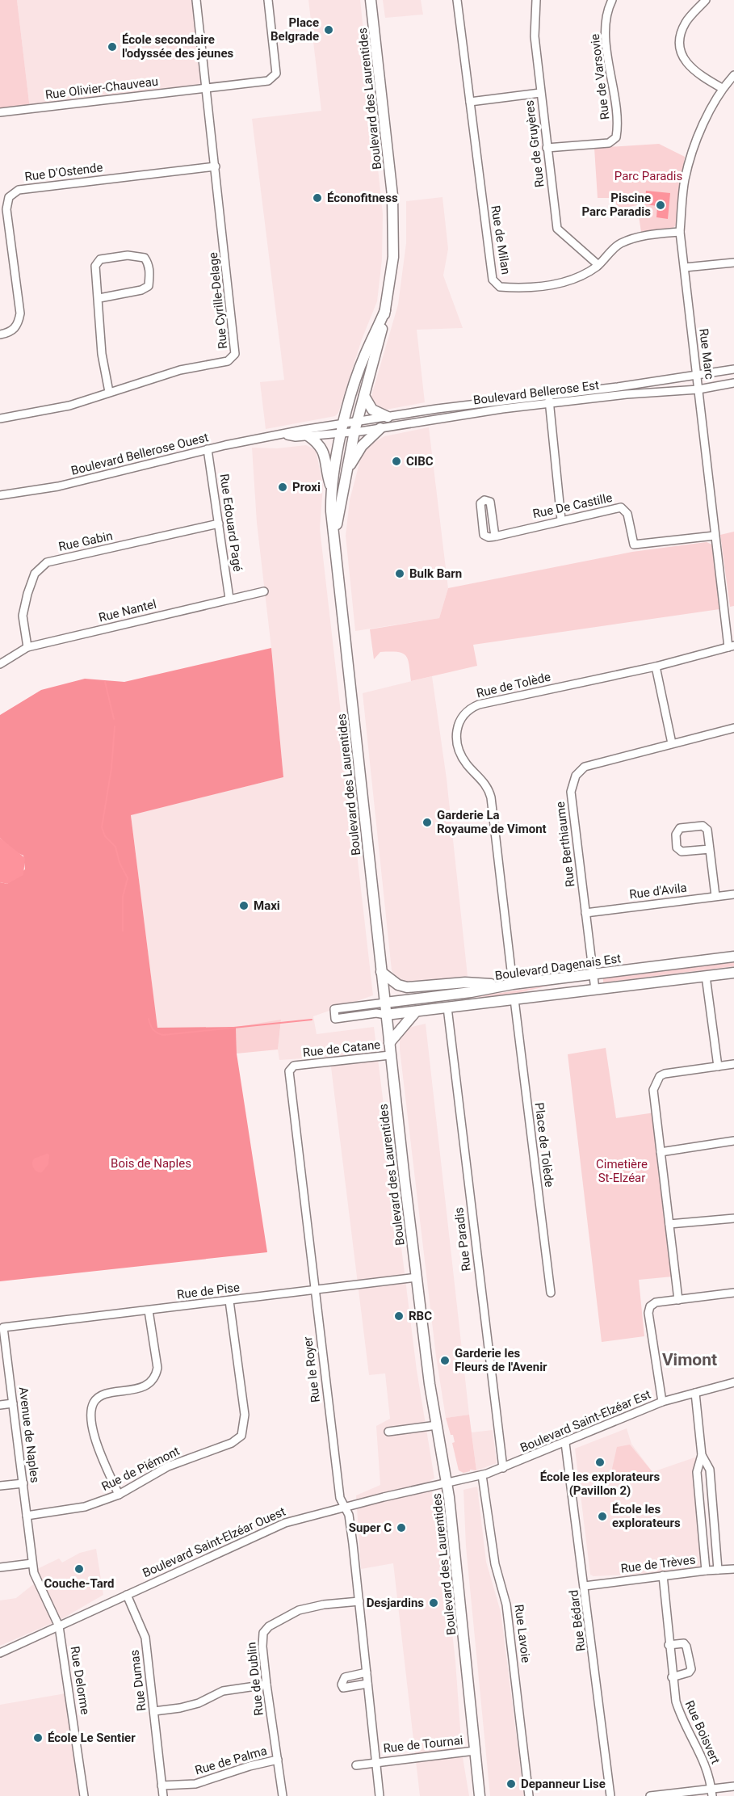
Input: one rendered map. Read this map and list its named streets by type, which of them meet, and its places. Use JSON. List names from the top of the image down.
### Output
{
  "streets": {
    "main road": ["Boulevard des Laurentides", "Boulevard Dagenais Est"],
    "street": [
      "Rue de Varsovie",
      "Rue Olivier-Chauveau",
      "Rue de Gruyères",
      "Rue D'Ostende",
      "Rue de Milan",
      "Rue Cyrille-Delage",
      "Rue Marc",
      "Boulevard Bellerose Est",
      "Boulevard Bellerose Ouest",
      "Rue De Castille",
      "Rue Edouard Pagé",
      "Rue Gabin",
      "Rue Nantel",
      "Rue de Tolède",
      "Rue Berthiaume",
      "Rue d'Avila",
      "Rue de Catane",
      "Place de Tolède",
      "Rue Paradis",
      "Rue de Pise",
      "Rue le Royer",
      "Boulevard Saint-Elzéar Est",
      "Avenue de Naples",
      "Rue de Piémont",
      "Boulevard Saint-Elzéar Ouest",
      "Rue de Trèves",
      "Rue Bédard",
      "Rue Lavoie",
      "Rue de Dublin",
      "Rue Delorme",
      "Rue Dumas",
      "Rue Boisvert",
      "Rue de Tournai",
      "Rue de Palma"
    ]
  },
  "crossings": [
    ["Rue de Varsovie", "Rue de Gruyères"],
    ["Rue Olivier-Chauveau", "Rue Cyrille-Delage"],
    ["Boulevard des Laurentides", "Boulevard Bellerose Est"],
    ["Boulevard des Laurentides", "Boulevard Bellerose Ouest"],
    ["Boulevard des Laurentides", "Boulevard Dagenais Est"],
    ["Boulevard des Laurentides", "Rue de Catane"],
    ["Boulevard des Laurentides", "Rue de Pise"],
    ["Boulevard des Laurentides", "Boulevard Saint-Elzéar Est"],
    ["Boulevard des Laurentides", "Boulevard Saint-Elzéar Ouest"],
    ["Boulevard des Laurentides", "Rue de Tournai"],
    ["Rue de Gruyères", "Rue de Milan"],
    ["Rue D'Ostende", "Rue Cyrille-Delage"],
    ["Rue de Milan", "Rue Marc"],
    ["Rue Marc", "Boulevard Bellerose Est"],
    ["Rue Marc", "Rue De Castille"],
    ["Rue Marc", "Rue de Tolède"],
    ["Boulevard Bellerose Est", "Boulevard Bellerose Ouest"],
    ["Boulevard Bellerose Ouest", "Rue Edouard Pagé"],
    ["Rue Edouard Pagé", "Rue Gabin"],
    ["Rue Edouard Pagé", "Rue Nantel"],
    ["Rue Gabin", "Rue Nantel"],
    ["Rue de Tolède", "Boulevard Dagenais Est"],
    ["Rue Berthiaume", "Rue d'Avila"],
    ["Rue Berthiaume", "Boulevard Dagenais Est"],
    ["Rue de Catane", "Rue le Royer"],
    ["Rue Paradis", "Boulevard Saint-Elzéar Est"],
    ["Rue de Pise", "Rue le Royer"],
    ["Rue de Pise", "Avenue de Naples"],
    ["Rue de Pise", "Rue de Piémont"],
    ["Rue le Royer", "Boulevard Saint-Elzéar Ouest"],
    ["Rue le Royer", "Rue de Dublin"],
    ["Rue le Royer", "Rue de Tournai"],
    ["Boulevard Saint-Elzéar Est", "Boulevard Saint-Elzéar Ouest"],
    ["Boulevard Saint-Elzéar Est", "Rue Bédard"],
    ["Boulevard Saint-Elzéar Est", "Rue Lavoie"],
    ["Avenue de Naples", "Rue de Piémont"],
    ["Avenue de Naples", "Boulevard Saint-Elzéar Ouest"],
    ["Avenue de Naples", "Rue Delorme"],
    ["Boulevard Saint-Elzéar Ouest", "Rue Delorme"],
    ["Boulevard Saint-Elzéar Ouest", "Rue Dumas"],
    ["Rue de Trèves", "Rue Bédard"],
    ["Rue de Trèves", "Rue Boisvert"],
    ["Rue de Dublin", "Rue de Palma"],
    ["Rue Dumas", "Rue de Palma"]
  ],
  "districts": ["Vimont"],
  "parks": ["Parc Paradis", "Bois de Naples", "Cimetière St-Elzéar"],
  "places": [
    "Place Belgrade",
    "École secondaire l'odyssée des jeunes",
    "Éconofitness",
    "Piscine Parc Paradis",
    "CIBC",
    "Proxi",
    "Bulk Barn",
    "Garderie La Royaume de Vimont",
    "Maxi",
    "RBC",
    "Garderie les Fleurs de l'Avenir",
    "École les explorateurs (Pavillon 2)",
    "École les explorateurs",
    "Super C",
    "Couche-Tard",
    "Desjardins",
    "École Le Sentier",
    "Depanneur Lise"
  ]
}
